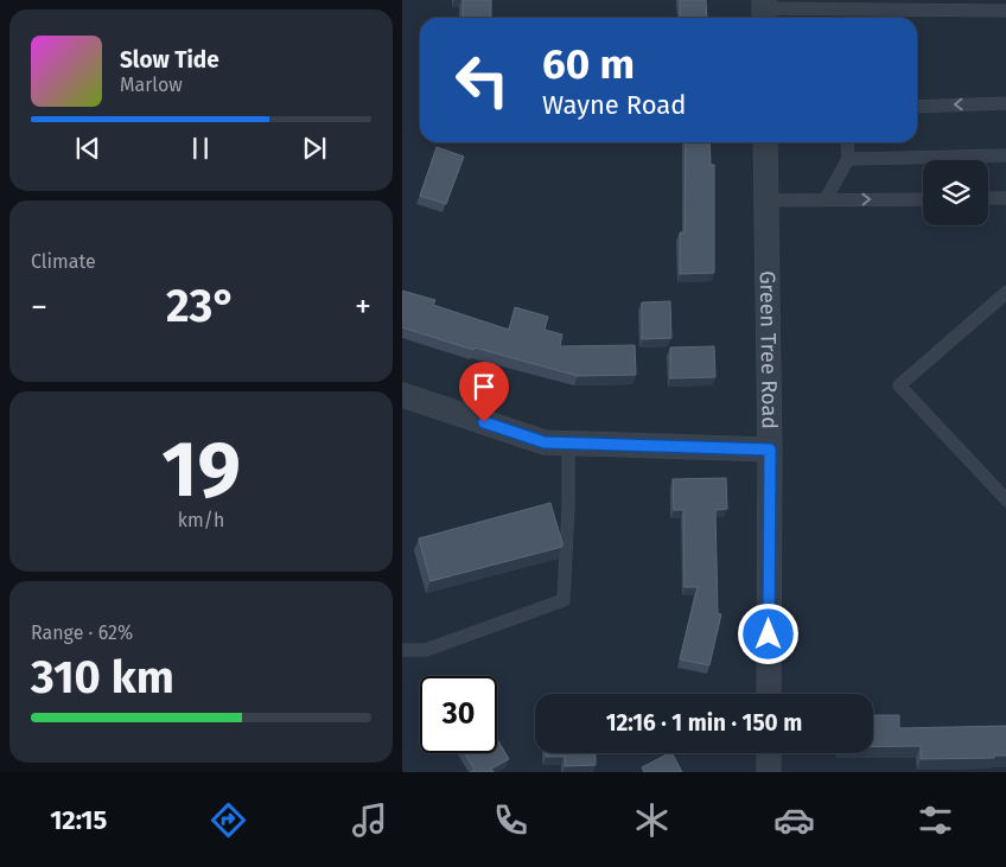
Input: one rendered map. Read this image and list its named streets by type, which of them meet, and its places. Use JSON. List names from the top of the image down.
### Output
{
  "streets": {
    "street": ["Green Tree Road"]
  },
  "page": {
    "turn": ["60 m", "Wayne Road"],
    "song": ["Slow Tide", "Marlow"],
    "tile": [
      "Climate",
      ["19", "km/h"],
      ["Range · 62%", "310 km"]
    ],
    "heat": ["−", "23°", "+"],
    "limit": "30",
    "trip": "12:16 · 1 min · 150 m",
    "tabs": "12:15"
  }
}
